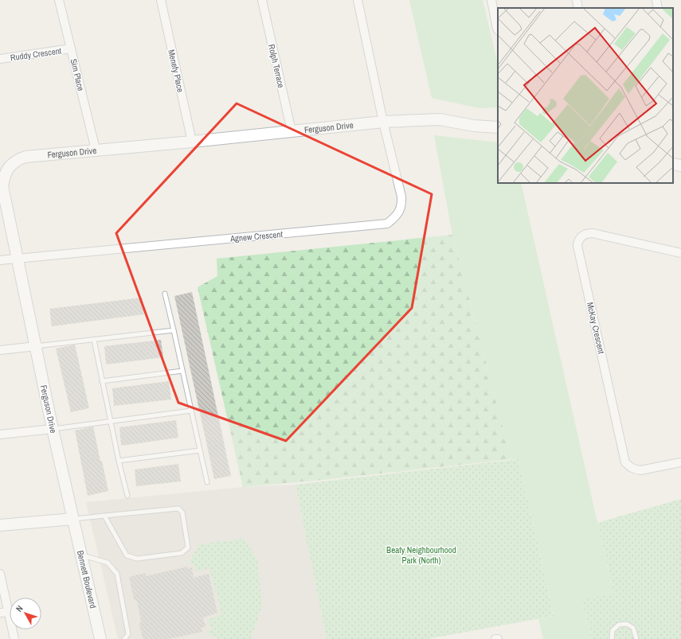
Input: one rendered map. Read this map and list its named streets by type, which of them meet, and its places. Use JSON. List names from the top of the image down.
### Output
{
  "streets": {
    "street": [
      "Ruddy Crescent",
      "Rolph Terrace",
      "Menefy Place",
      "Sim Place",
      "Ferguson Drive",
      "Agnew Crescent",
      "McKay Crescent",
      "Bennett Boulevard"
    ]
  },
  "crossings": [
    ["Ruddy Crescent", "Sim Place"],
    ["Rolph Terrace", "Ferguson Drive"],
    ["Menefy Place", "Ferguson Drive"],
    ["Sim Place", "Ferguson Drive"],
    ["Ferguson Drive", "Agnew Crescent"],
    ["Ferguson Drive", "Bennett Boulevard"]
  ],
  "parks": ["Beaty Neighbourhood Park (North)"],
  "north": "top left"
}
